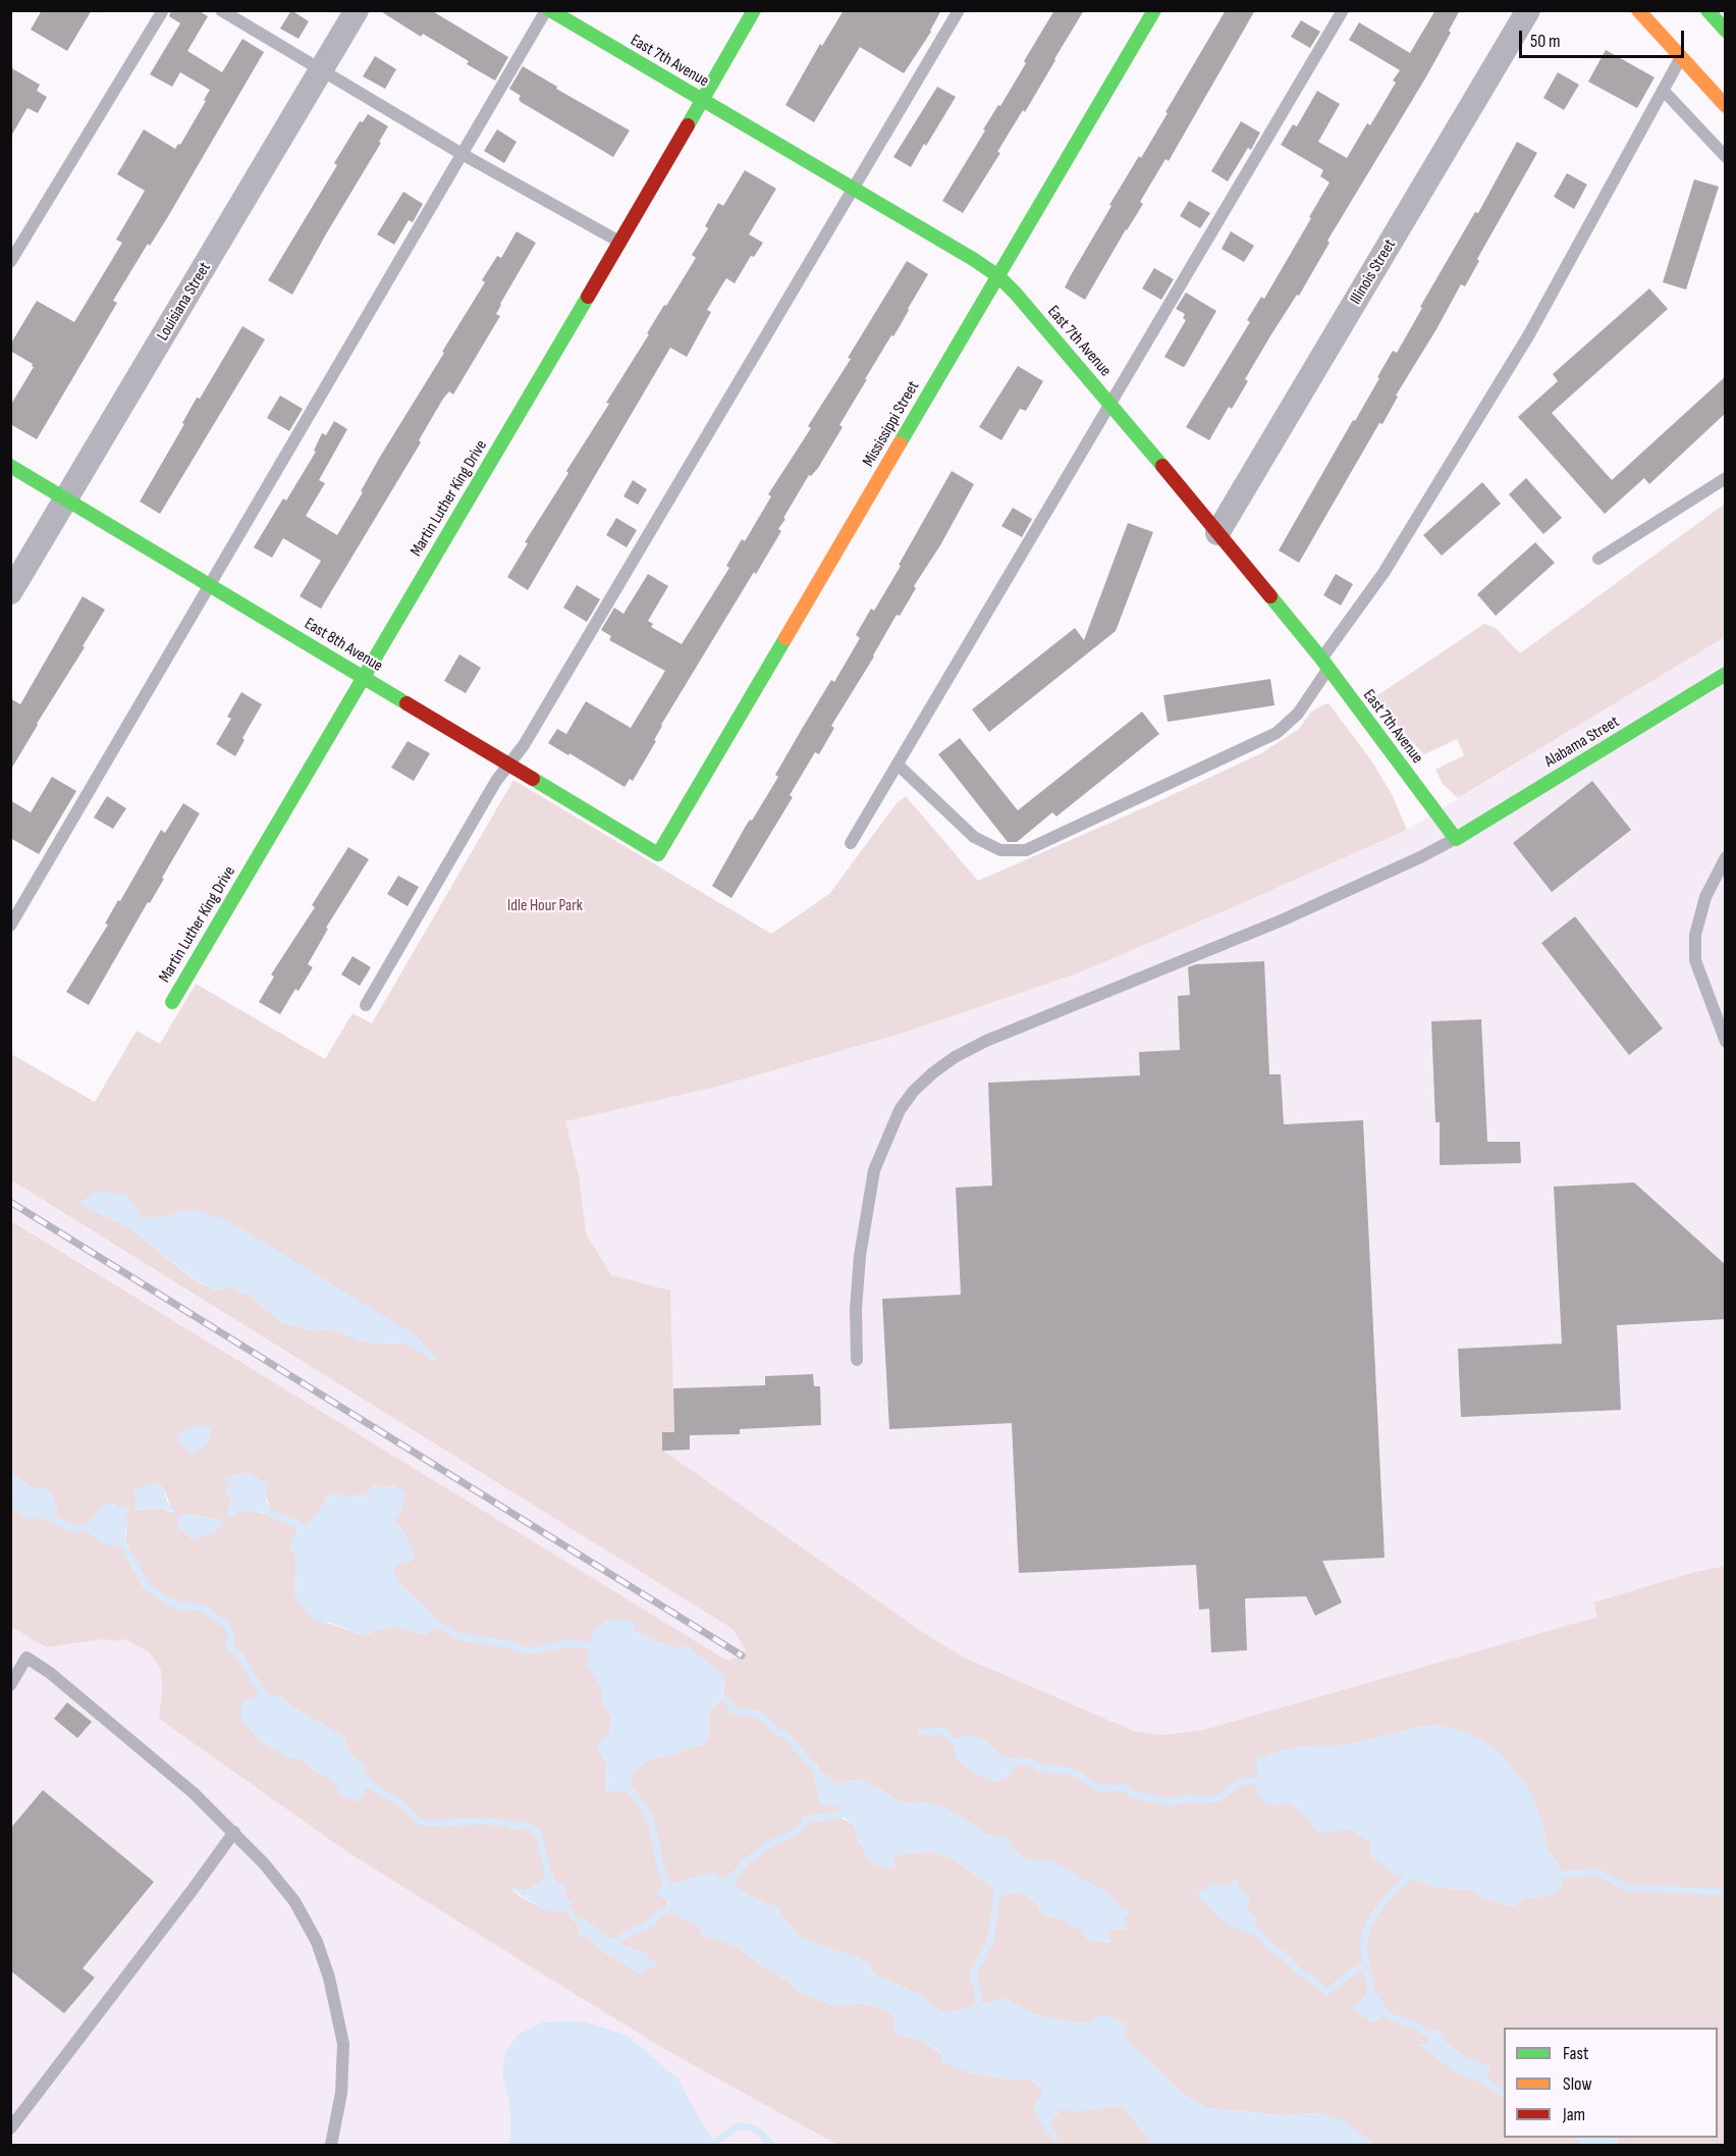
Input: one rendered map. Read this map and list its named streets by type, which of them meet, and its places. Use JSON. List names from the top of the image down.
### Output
{
  "streets": {
    "street": [
      "East 7th Avenue",
      "Illinois Street",
      "Louisiana Street",
      "Mississippi Street",
      "Martin Luther King Drive",
      "East 8th Avenue",
      "Alabama Street"
    ]
  },
  "crossings": [
    ["East 7th Avenue", "Illinois Street"],
    ["East 7th Avenue", "Mississippi Street"],
    ["East 7th Avenue", "Martin Luther King Drive"],
    ["East 7th Avenue", "Alabama Street"],
    ["Louisiana Street", "East 8th Avenue"],
    ["Mississippi Street", "East 8th Avenue"],
    ["Martin Luther King Drive", "East 8th Avenue"]
  ],
  "parks": ["Idle Hour Park"],
  "legend": ["Fast", "Slow", "Jam"],
  "scale_bar": "50 m"
}
